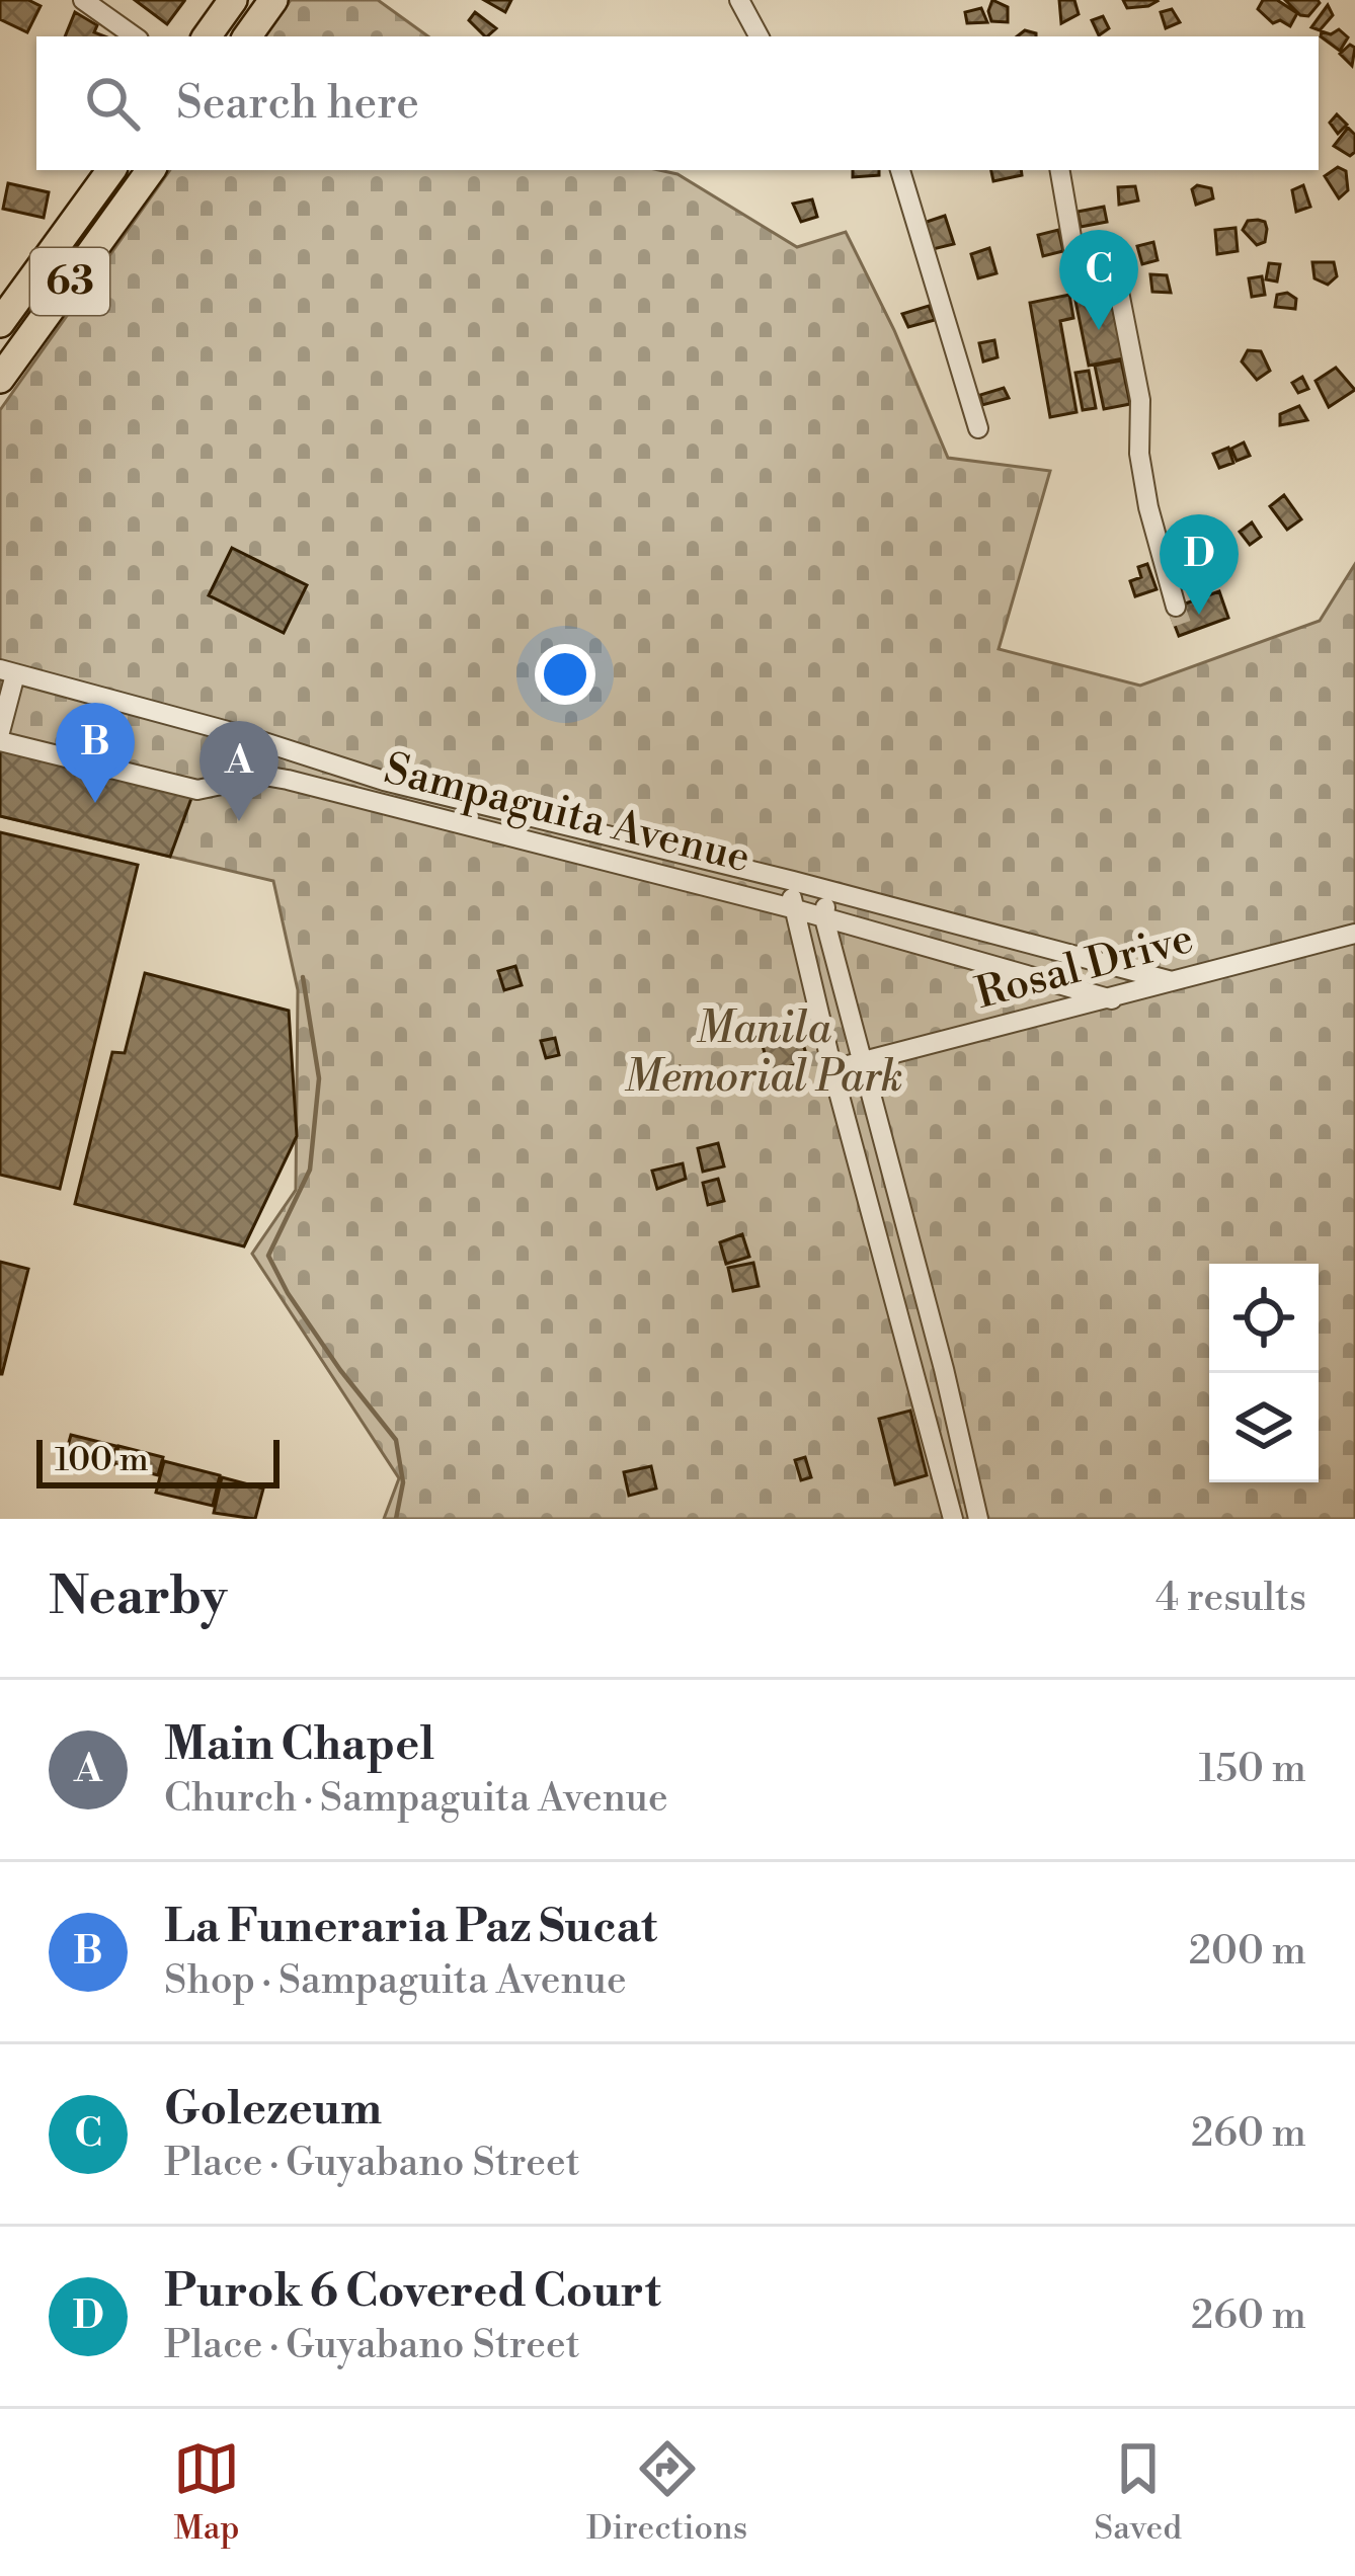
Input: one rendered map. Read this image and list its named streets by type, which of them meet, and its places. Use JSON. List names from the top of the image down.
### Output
{
  "streets": {
    "main road": ["63"],
    "street": ["Sampaguita Avenue", "Rosal Drive"]
  },
  "crossings": [
    ["Sampaguita Avenue", "Rosal Drive"]
  ],
  "parks": ["Manila Memorial Park"],
  "scale_bar": "100 m",
  "page": {
    "search": "Search here",
    "pins": [
      "C",
      "D",
      "B",
      "A"
    ],
    "scale": "100 m",
    "heading": ["Nearby", "4 results"],
    "list": [
      {
        "mark": "A",
        "name": "Main Chapel",
        "note": "Church · Sampaguita Avenue",
        "value": "150 m"
      },
      {
        "mark": "B",
        "name": "La Funeraria Paz Sucat",
        "note": "Shop · Sampaguita Avenue",
        "value": "200 m"
      },
      {
        "mark": "C",
        "name": "Golezeum",
        "note": "Place · Guyabano Street",
        "value": "260 m"
      },
      {
        "mark": "D",
        "name": "Purok 6 Covered Court",
        "note": "Place · Guyabano Street",
        "value": "260 m"
      }
    ],
    "nav": ["Map", "Directions", "Saved"]
  }
}
